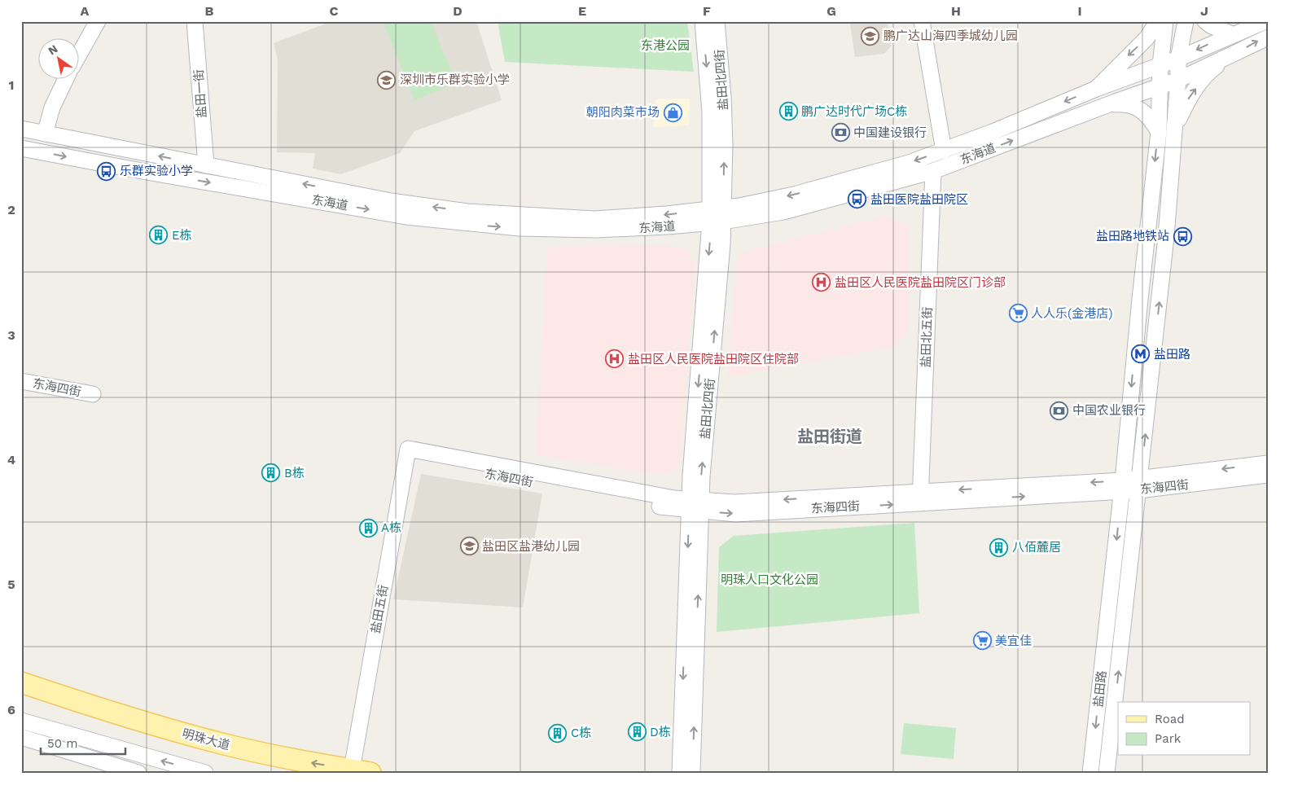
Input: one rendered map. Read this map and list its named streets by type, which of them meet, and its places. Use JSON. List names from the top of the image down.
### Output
{
  "streets": {
    "main road": ["明珠大道"],
    "street": [
      "盐田北四街",
      "盐田一街",
      "东海道",
      "盐田北五街",
      "东海四街",
      "盐田五街",
      "盐田路"
    ]
  },
  "crossings": [
    ["盐田北四街", "东海道"],
    ["盐田北四街", "东海四街"],
    ["盐田一街", "东海道"],
    ["东海道", "盐田北五街"],
    ["东海道", "盐田路"],
    ["盐田北五街", "东海四街"],
    ["东海四街", "盐田五街"],
    ["东海四街", "盐田路"],
    ["盐田五街", "明珠大道"]
  ],
  "districts": ["盐田街道"],
  "parks": ["东港公园", "明珠人口文化公园"],
  "places": {
    "school or university": ["鹏广达山海四季城幼儿园", "深圳市乐群实验小学", "盐田区盐港幼儿园"],
    "building": [
      "鹏广达时代广场C栋",
      "E栋",
      "B栋",
      "A栋",
      "八佰麓居",
      "D栋",
      "C栋"
    ],
    "shop": ["朝阳肉菜市场"],
    "bank": ["中国建设银行", "中国农业银行"],
    "bus stop": ["乐群实验小学", "盐田医院盐田院区", "盐田路地铁站"],
    "hospital": ["盐田区人民医院盐田院区门诊部", "盐田区人民医院盐田院区住院部"],
    "supermarket": ["人人乐(金港店)", "美宜佳"],
    "metro station": ["盐田路"]
  },
  "legend": ["Road", "Park"],
  "scale_bar": "50 m",
  "north": "top left",
  "grid": {
    "columns": [
      "A",
      "B",
      "C",
      "D",
      "E",
      "F",
      "G",
      "H",
      "I",
      "J"
    ],
    "rows": [
      "1",
      "2",
      "3",
      "4",
      "5",
      "6"
    ]
  }
}
